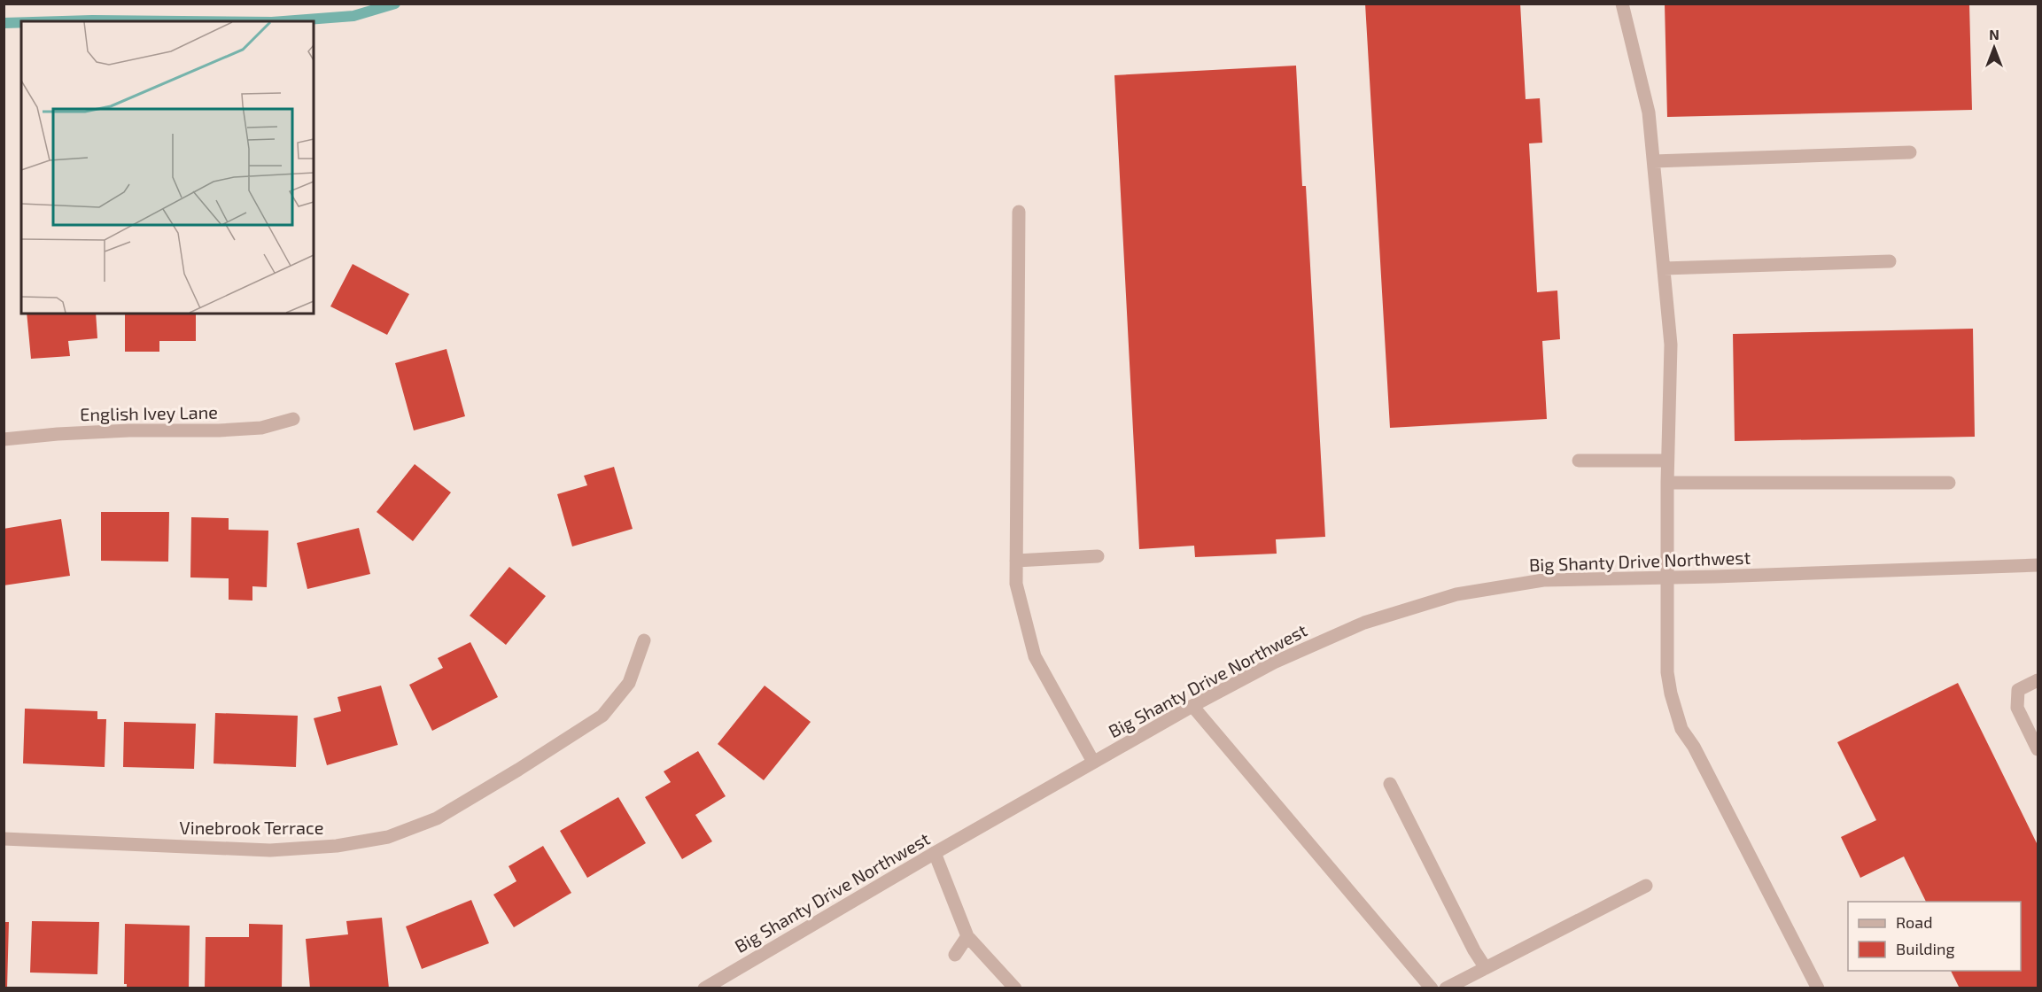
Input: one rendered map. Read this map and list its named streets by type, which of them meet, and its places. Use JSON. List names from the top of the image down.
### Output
{
  "streets": {
    "street": ["English Ivey Lane", "Big Shanty Drive Northwest", "Vinebrook Terrace"]
  },
  "legend": ["Road", "Building"],
  "north": "top"
}
